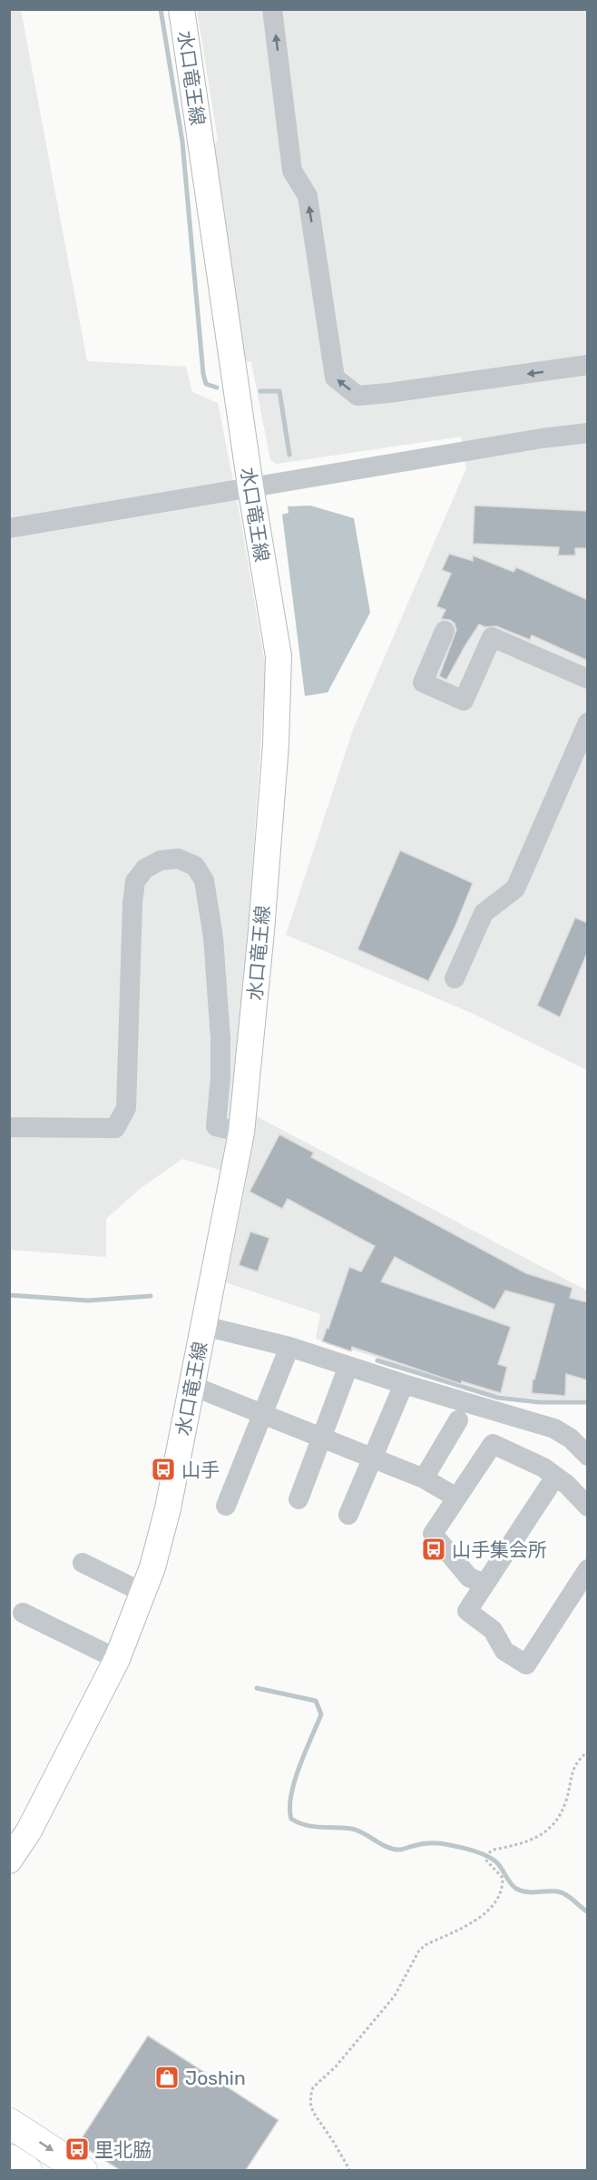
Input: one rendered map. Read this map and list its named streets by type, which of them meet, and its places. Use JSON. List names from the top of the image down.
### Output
{
  "streets": {
    "main road": ["水口竜王線"]
  },
  "places": {
    "bus stop": ["山手", "山手集会所", "里北脇"],
    "shop": ["Joshin"]
  }
}
